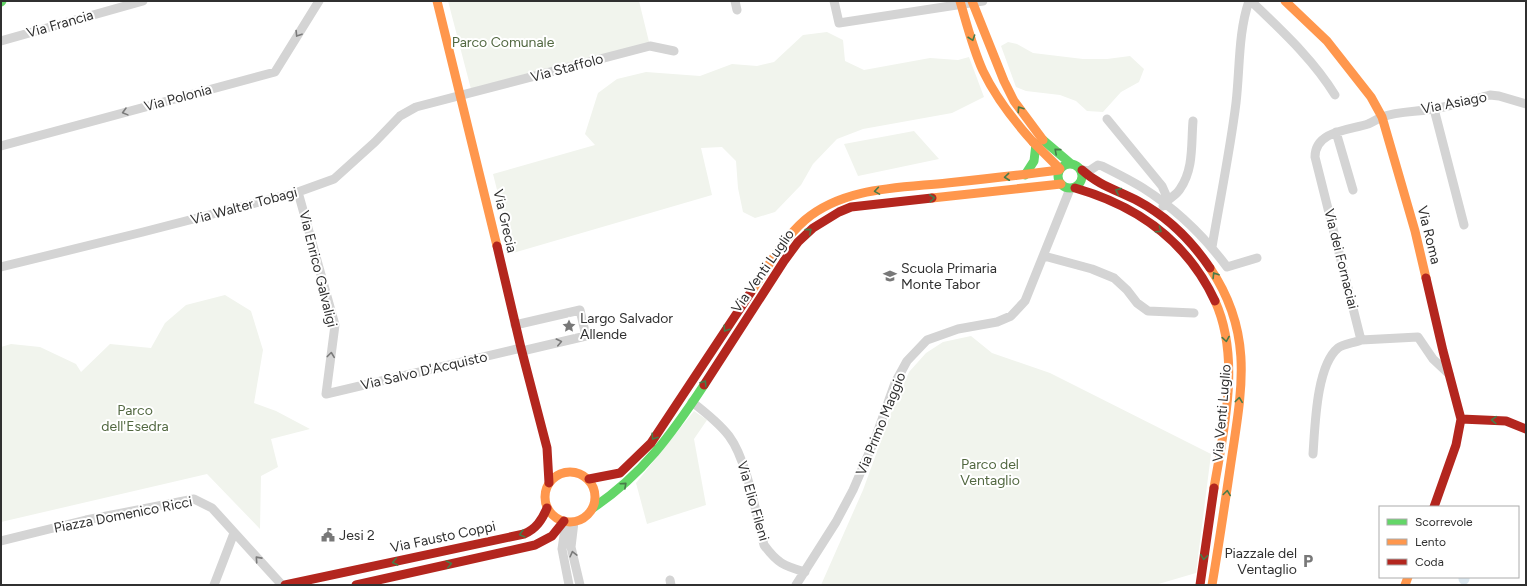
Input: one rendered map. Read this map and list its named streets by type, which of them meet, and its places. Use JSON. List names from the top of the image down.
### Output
{
  "streets": {
    "street": [
      "Via Francia",
      "Via Staffolo",
      "Via Polonia",
      "Via Asiago",
      "Via Walter Tobagi",
      "Via Grecia",
      "Via Roma",
      "Via dei Fornaciai",
      "Via Enrico Galvaligi",
      "Via Venti Luglio",
      "Via Salvo D'Acquisto",
      "Via Primo Maggio",
      "Via Elio Fileni",
      "Piazza Domenico Ricci",
      "Via Fausto Coppi"
    ]
  },
  "crossings": [
    ["Via Staffolo", "Via Walter Tobagi"],
    ["Via Staffolo", "Via Grecia"],
    ["Via Asiago", "Via Roma"],
    ["Via Asiago", "Via dei Fornaciai"],
    ["Via Walter Tobagi", "Via Grecia"],
    ["Via Walter Tobagi", "Via Enrico Galvaligi"],
    ["Via Grecia", "Via Venti Luglio"],
    ["Via Grecia", "Via Salvo D'Acquisto"],
    ["Via Grecia", "Via Fausto Coppi"],
    ["Via Roma", "Via dei Fornaciai"],
    ["Via Enrico Galvaligi", "Via Salvo D'Acquisto"],
    ["Via Venti Luglio", "Via Primo Maggio"],
    ["Via Venti Luglio", "Via Elio Fileni"],
    ["Via Venti Luglio", "Via Fausto Coppi"],
    ["Via Primo Maggio", "Via Elio Fileni"]
  ],
  "one_way": ["Via Polonia", "Via Enrico Galvaligi"],
  "parks": ["Parco Comunale", "Parco dell'Esedra", "Parco del Ventaglio"],
  "places": {
    "school or university": ["Scuola Primaria Monte Tabor"],
    "place": ["Largo Salvador Allende"],
    "public building": ["Jesi 2"],
    "parking": ["Piazzale del Ventaglio"]
  },
  "legend": ["Scorrevole", "Lento", "Coda"]
}
